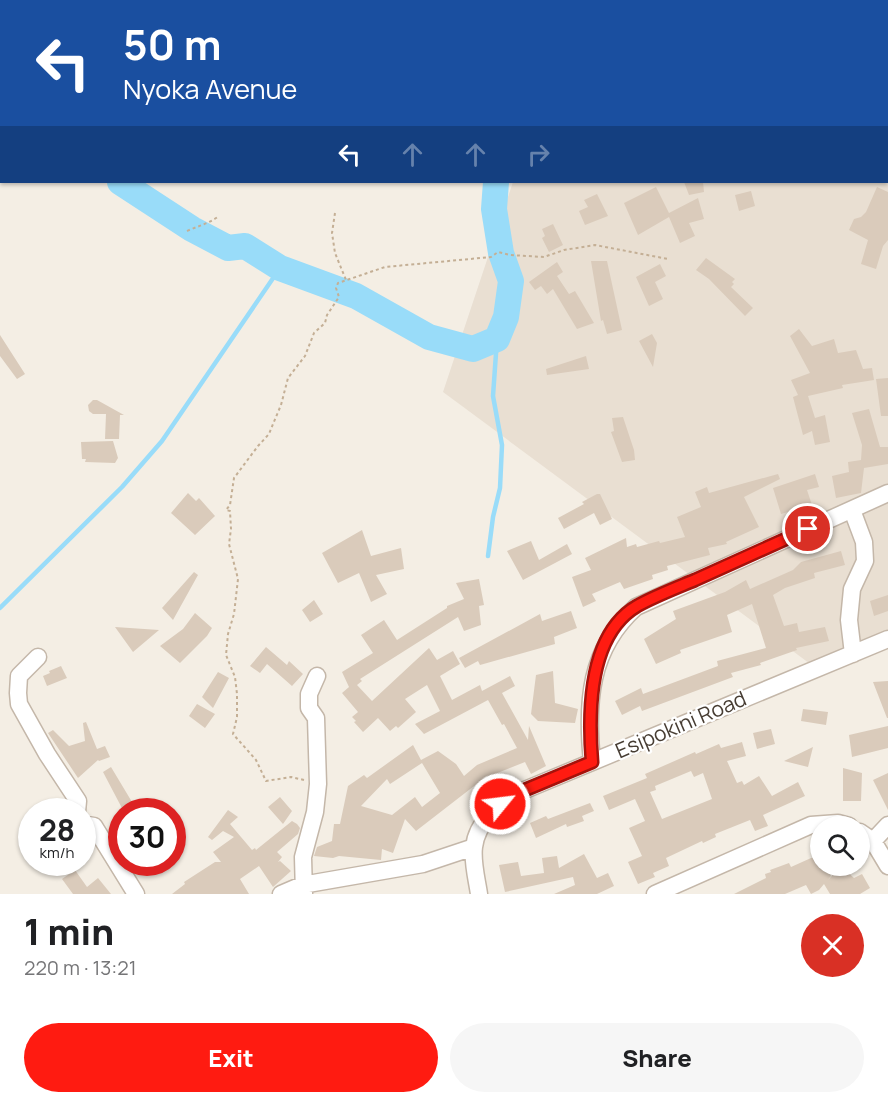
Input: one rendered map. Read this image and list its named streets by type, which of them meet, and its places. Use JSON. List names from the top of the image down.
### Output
{
  "streets": {
    "street": ["Esipokini Road"]
  },
  "page": {
    "turn": ["50 m", "Nyoka Avenue"],
    "speed": "28 km/h",
    "limit": "30",
    "heading": ["1 min", "220 m · 13:21"],
    "buttons": ["Exit", "Share"]
  }
}
